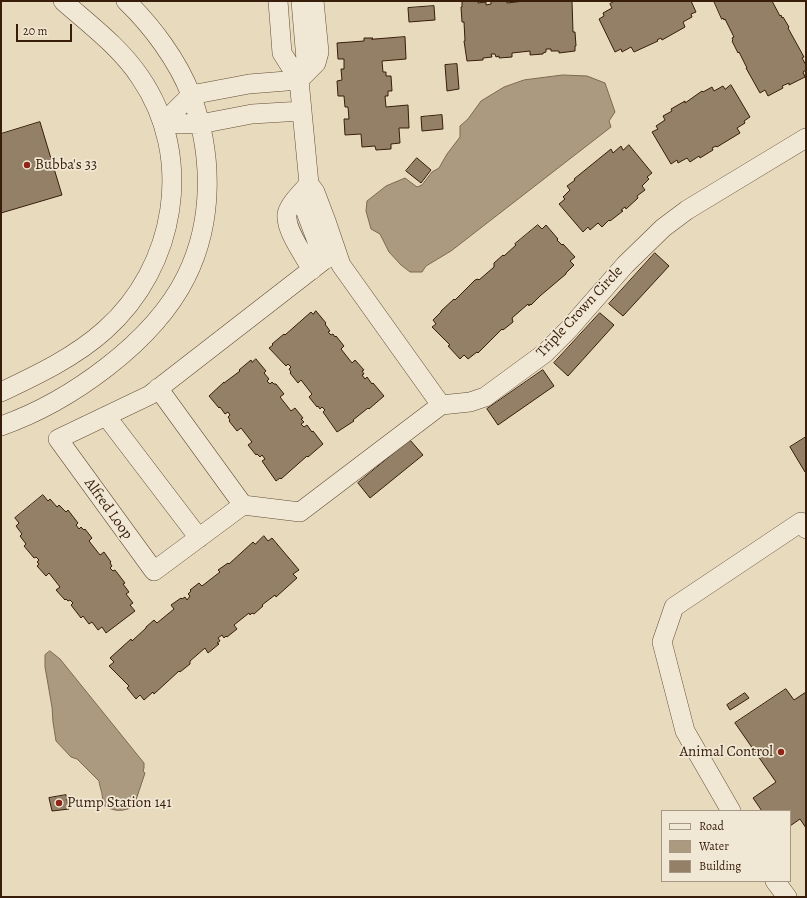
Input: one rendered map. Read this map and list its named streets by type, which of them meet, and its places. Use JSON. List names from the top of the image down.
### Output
{
  "streets": {
    "street": ["Triple Crown Circle", "Alfred Loop"]
  },
  "places": ["Bubba's 33", "Animal Control", "Pump Station 141"],
  "legend": ["Road", "Water", "Building"],
  "scale_bar": "20 m"
}
